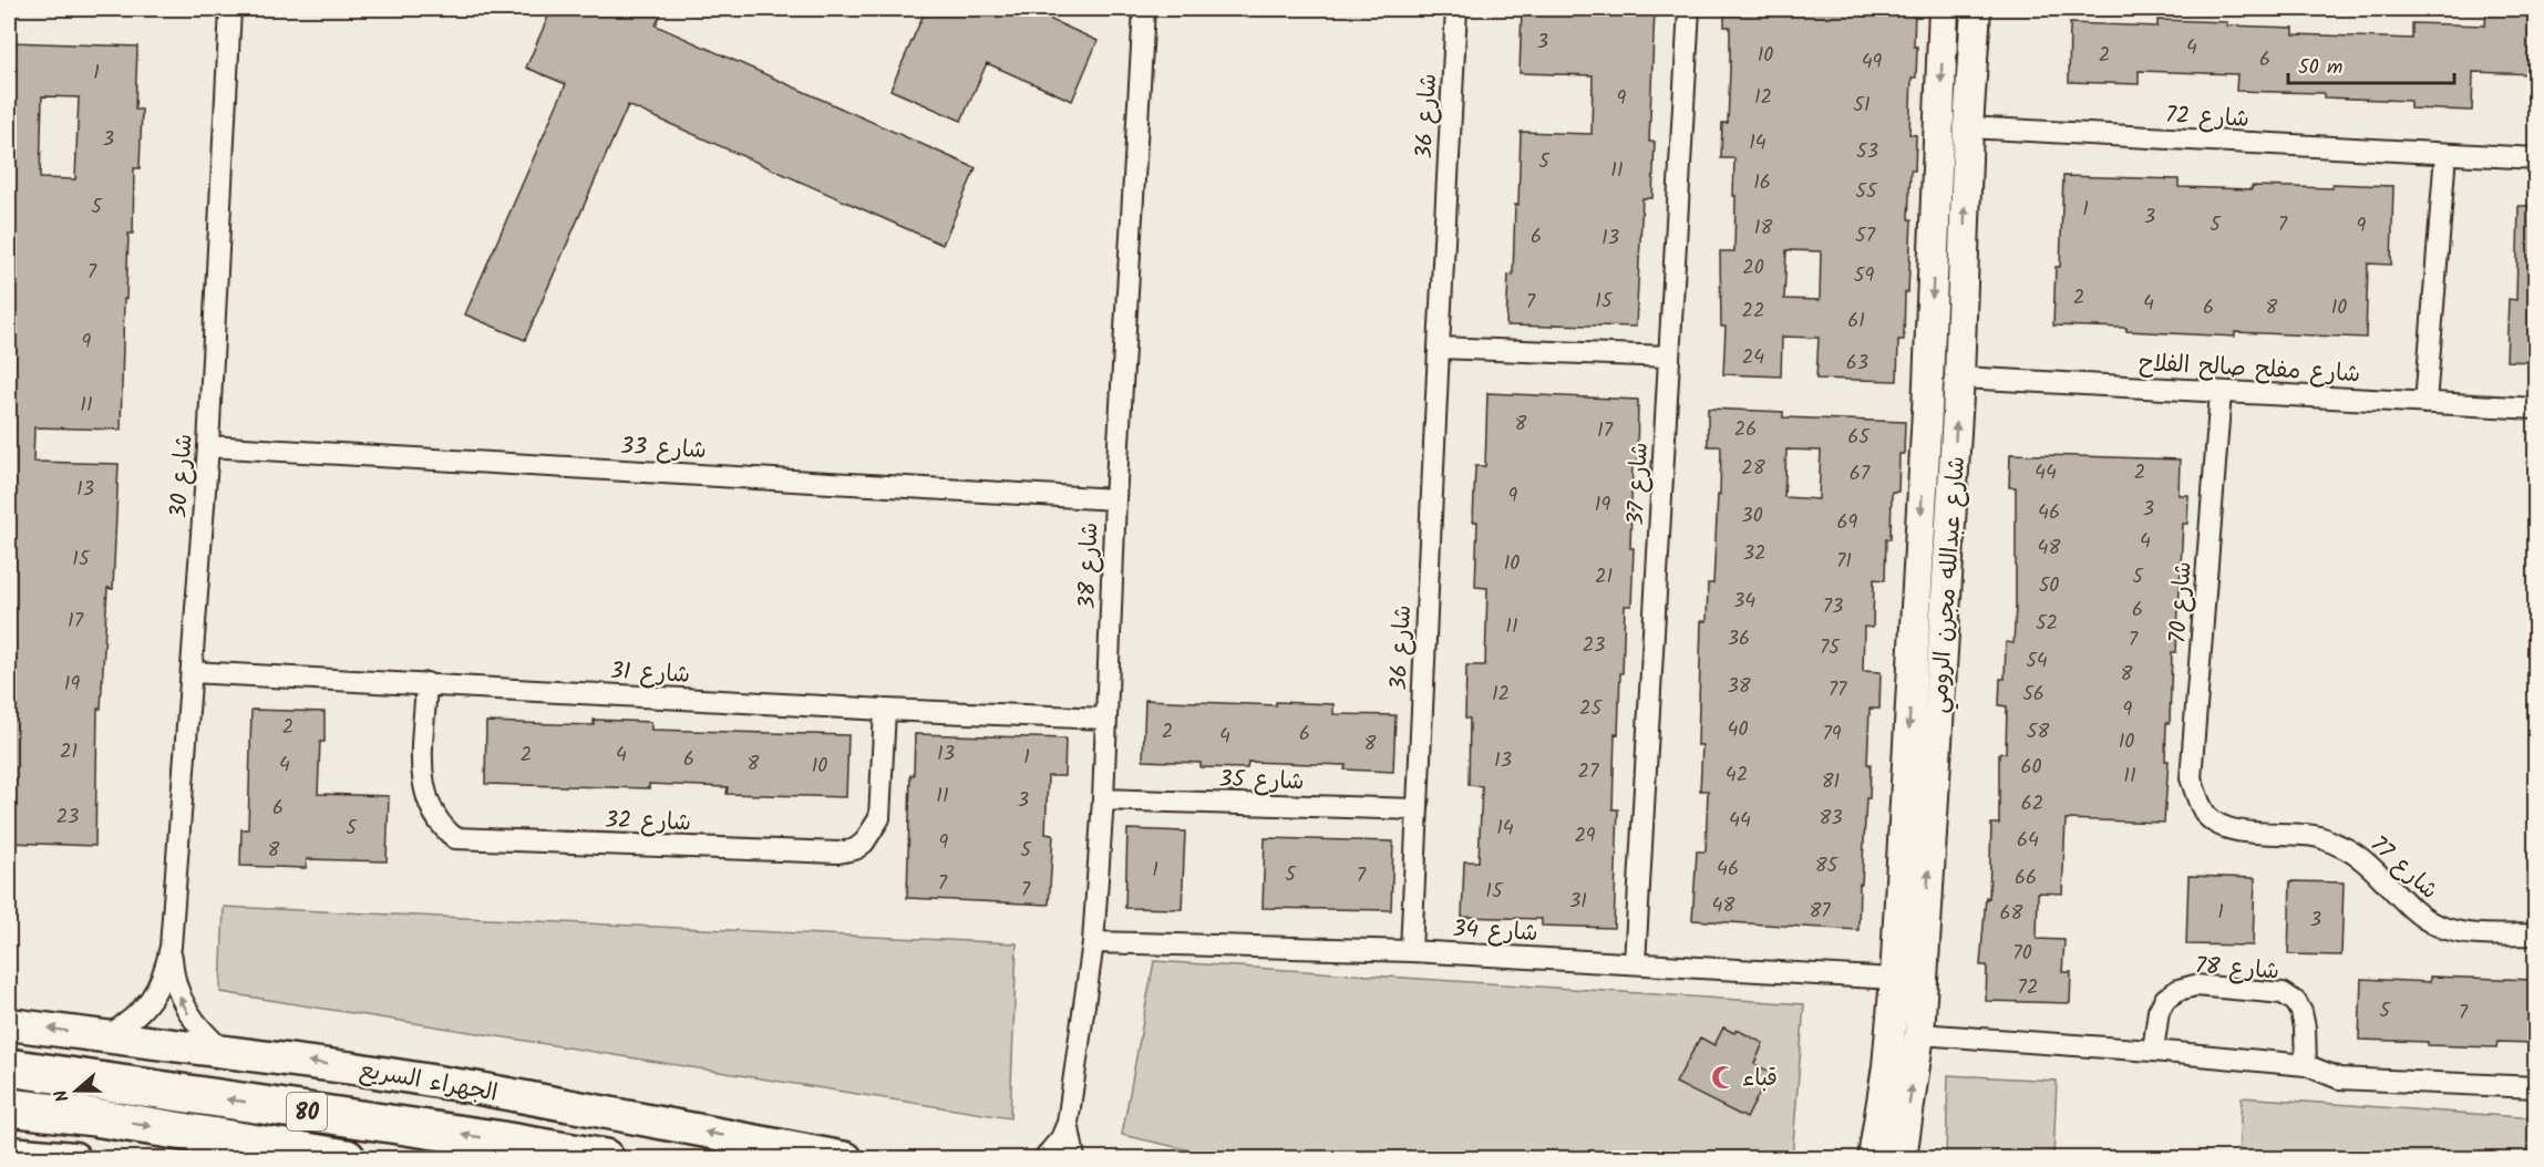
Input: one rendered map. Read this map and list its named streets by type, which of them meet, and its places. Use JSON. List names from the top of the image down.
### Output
{
  "streets": {
    "highway": ["الجهراء السريع", "80"],
    "main road": ["شارع عبدالله مجرن الرومي"],
    "street": [
      "شارع 36",
      "شارع 72",
      "شارع مفلح صالح الفلاح",
      "شارع 33",
      "شارع 30",
      "شارع 37",
      "شارع 38",
      "شارع 70",
      "شارع 31",
      "شارع 35",
      "شارع 32",
      "شارع 77",
      "شارع 34",
      "شارع 78"
    ]
  },
  "crossings": [
    ["شارع 36", "شارع 35"],
    ["شارع 36", "شارع 34"],
    ["شارع 72", "شارع عبدالله مجرن الرومي"],
    ["شارع مفلح صالح الفلاح", "شارع عبدالله مجرن الرومي"],
    ["شارع مفلح صالح الفلاح", "شارع 70"],
    ["شارع 33", "شارع 30"],
    ["شارع 33", "شارع 38"],
    ["شارع 30", "شارع 31"],
    ["شارع 30", "الجهراء السريع"],
    ["شارع 37", "شارع 34"],
    ["شارع 38", "شارع 31"],
    ["شارع 38", "شارع 35"],
    ["شارع 38", "شارع 34"],
    ["شارع عبدالله مجرن الرومي", "شارع 34"],
    ["شارع 70", "شارع 77"],
    ["شارع 31", "شارع 32"]
  ],
  "one_way": ["الجهراء السريع"],
  "places": {
    "mosque": ["قباء"]
  },
  "house_numbers": [
    "3",
    "4",
    "10",
    "2",
    "6",
    "49",
    "1",
    "12",
    "9",
    "51",
    "3",
    "14",
    "53",
    "5",
    "11",
    "16",
    "55",
    "5",
    "1",
    "3",
    "5",
    "7",
    "9",
    "18",
    "57",
    "6",
    "13",
    "20",
    "7",
    "59",
    "2",
    "15",
    "7",
    "4",
    "6",
    "8",
    "10",
    "22",
    "61",
    "9",
    "24",
    "63",
    "11",
    "8",
    "26",
    "17",
    "65",
    "28",
    "44",
    "2",
    "67",
    "13",
    "9",
    "19",
    "3",
    "46",
    "30",
    "69",
    "4",
    "48",
    "32",
    "15",
    "71",
    "10",
    "21",
    "5",
    "50",
    "34",
    "73",
    "6",
    "17",
    "52",
    "11",
    "36",
    "7",
    "23",
    "75",
    "54",
    "8",
    "19",
    "38",
    "77",
    "12",
    "56",
    "25",
    "9",
    "2",
    "40",
    "2",
    "58",
    "6",
    "79",
    "4",
    "10",
    "8",
    "21",
    "13",
    "2",
    "4",
    "1",
    "6",
    "13",
    "8",
    "4",
    "10",
    "60",
    "27",
    "42",
    "11",
    "81",
    "11",
    "3",
    "62",
    "6",
    "23",
    "83",
    "44",
    "5",
    "14",
    "29",
    "64",
    "9",
    "8",
    "5",
    "85",
    "46",
    "1",
    "5",
    "7",
    "66",
    "7",
    "7",
    "15",
    "31",
    "48",
    "87",
    "1",
    "68",
    "3",
    "70",
    "72",
    "5",
    "7"
  ],
  "scale_bar": "50 m",
  "north": "left"
}
